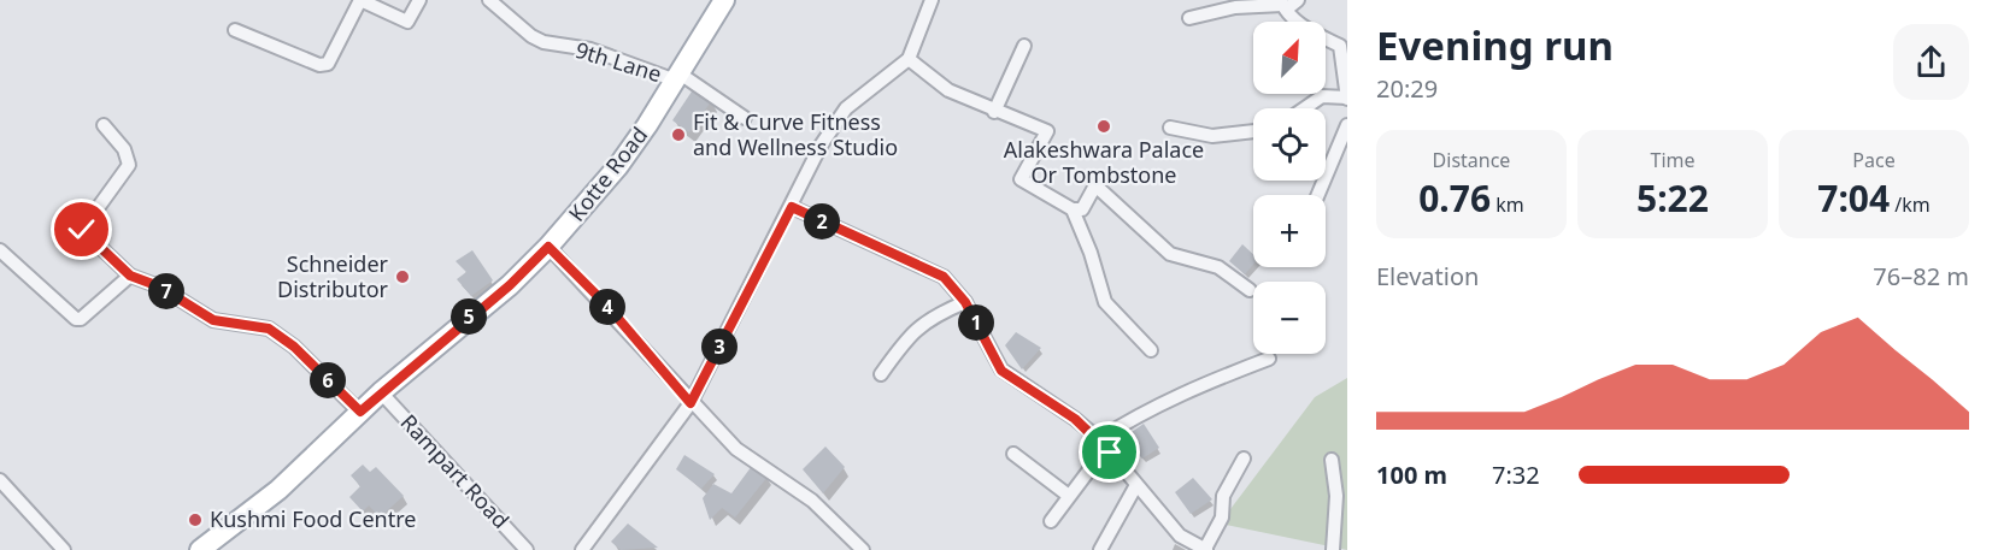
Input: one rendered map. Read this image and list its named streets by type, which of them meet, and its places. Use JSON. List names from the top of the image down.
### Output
{
  "streets": {
    "main road": ["Kotte Road"],
    "street": ["9th Lane", "Rampart Road"]
  },
  "crossings": [
    ["9th Lane", "Kotte Road"],
    ["Kotte Road", "Rampart Road"]
  ],
  "places": [
    "Alakeshwara Palace Or Tombstone",
    "Fit & Curve Fitness and Wellness Studio",
    "Schneider Distributor",
    "Kushmi Food Centre"
  ],
  "north": "top right",
  "page": {
    "heading": ["Evening run", "20:29"],
    "map_buttons": ["+", "−"],
    "stats": [
      ["Distance", "0.76 km"],
      ["Time", "5:22"],
      ["Pace", "7:04 /km"]
    ],
    "pins": [
      "2",
      "7",
      "4",
      "5",
      "1",
      "3",
      "6"
    ],
    "chart": ["Elevation", "76–82 m"],
    "list": [
      {
        "name": "100 m",
        "note": "7:32"
      }
    ]
  }
}
